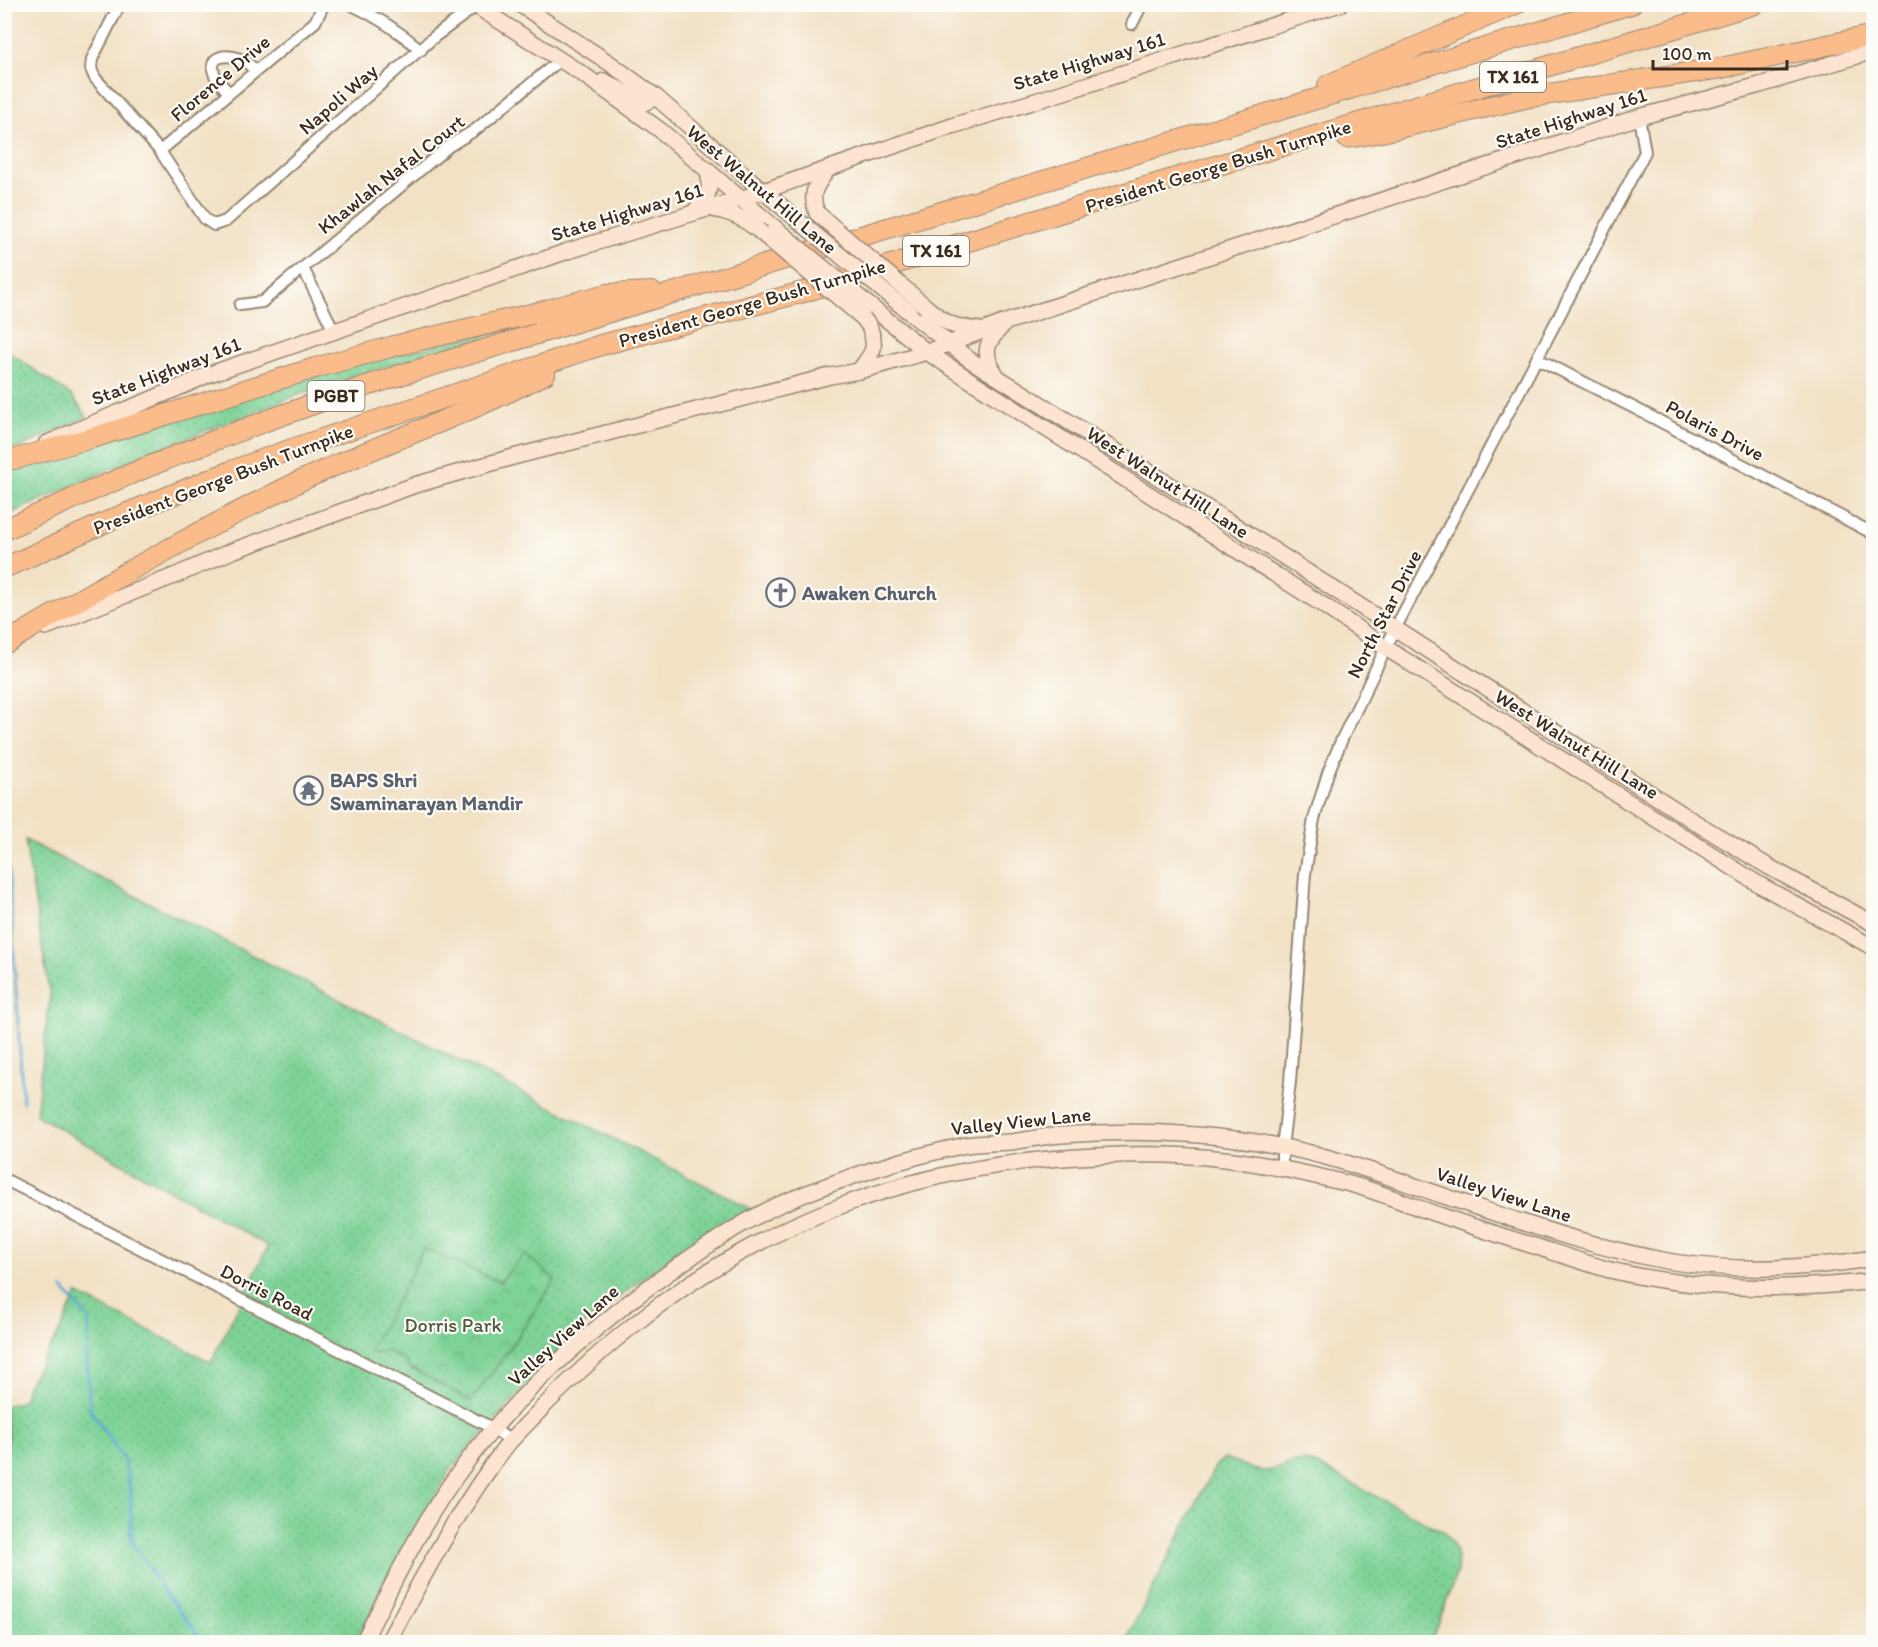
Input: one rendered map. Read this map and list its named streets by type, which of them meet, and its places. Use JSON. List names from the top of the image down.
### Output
{
  "streets": {
    "highway": ["TX 161", "President George Bush Turnpike", "PGBT"],
    "main road": ["State Highway 161", "West Walnut Hill Lane", "Valley View Lane"],
    "street": [
      "Florence Drive",
      "Napoli Way",
      "Khawlah Nafal Court",
      "Polaris Drive",
      "North Star Drive",
      "Dorris Road"
    ]
  },
  "crossings": [
    ["State Highway 161", "West Walnut Hill Lane"],
    ["State Highway 161", "North Star Drive"],
    ["Florence Drive", "Napoli Way"],
    ["Napoli Way", "West Walnut Hill Lane"],
    ["Khawlah Nafal Court", "West Walnut Hill Lane"],
    ["West Walnut Hill Lane", "North Star Drive"],
    ["Polaris Drive", "North Star Drive"],
    ["North Star Drive", "Valley View Lane"],
    ["Valley View Lane", "Dorris Road"]
  ],
  "parks": ["Dorris Park"],
  "places": {
    "church": ["Awaken Church"],
    "temple": ["BAPS Shri Swaminarayan Mandir"]
  },
  "scale_bar": "100 m"
}
